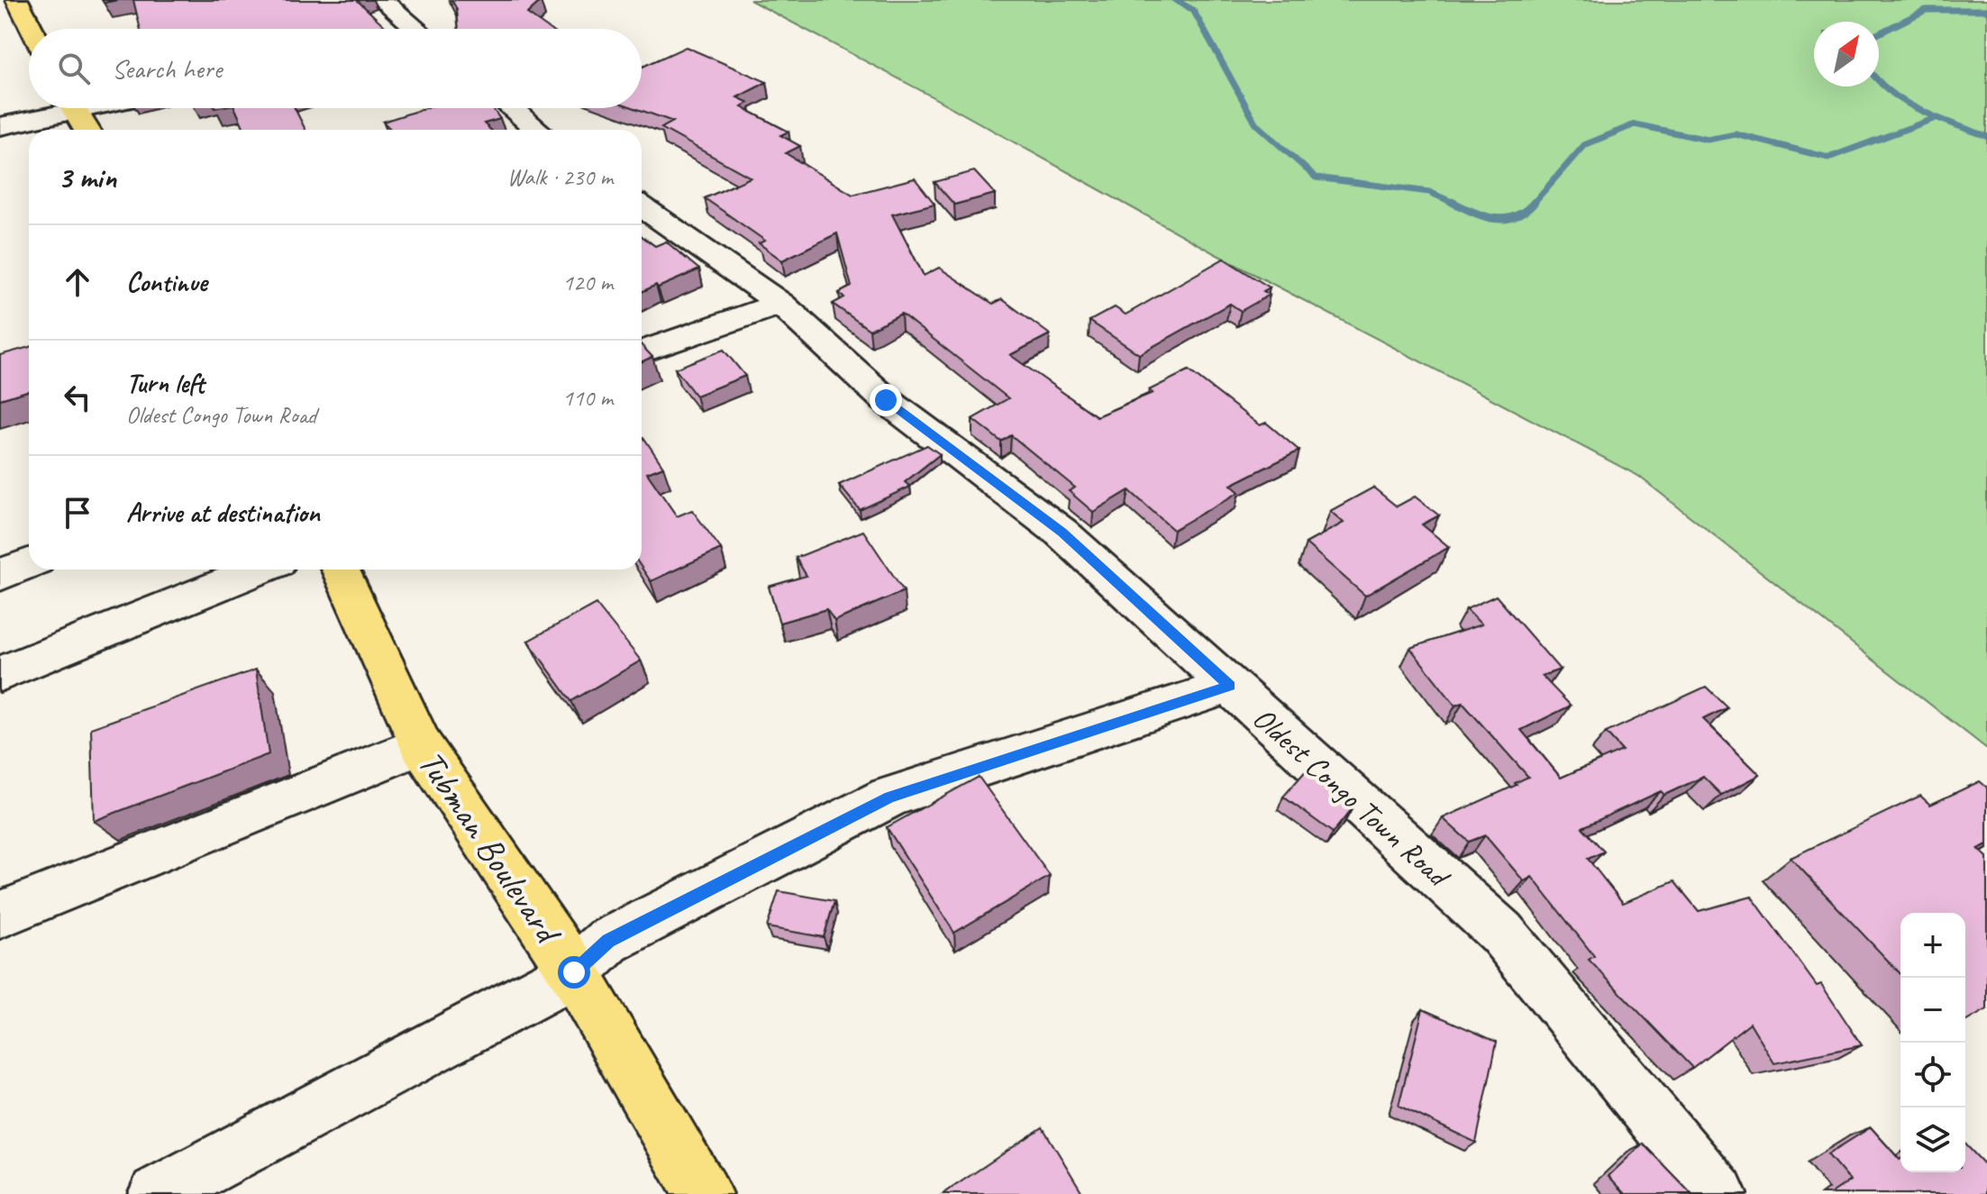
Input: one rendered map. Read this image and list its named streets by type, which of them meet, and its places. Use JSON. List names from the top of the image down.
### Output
{
  "streets": {
    "highway": ["Tubman Boulevard"],
    "street": ["Oldest Congo Town Road"]
  },
  "north": "top right",
  "page": {
    "search": "Search here",
    "heading": ["3 min", "Walk · 230 m"],
    "list": [
      ["Continue", "120 m"],
      ["Turn left", "Oldest Congo Town Road", "110 m"],
      "Arrive at destination"
    ],
    "map_buttons": ["+", "−"]
  }
}
